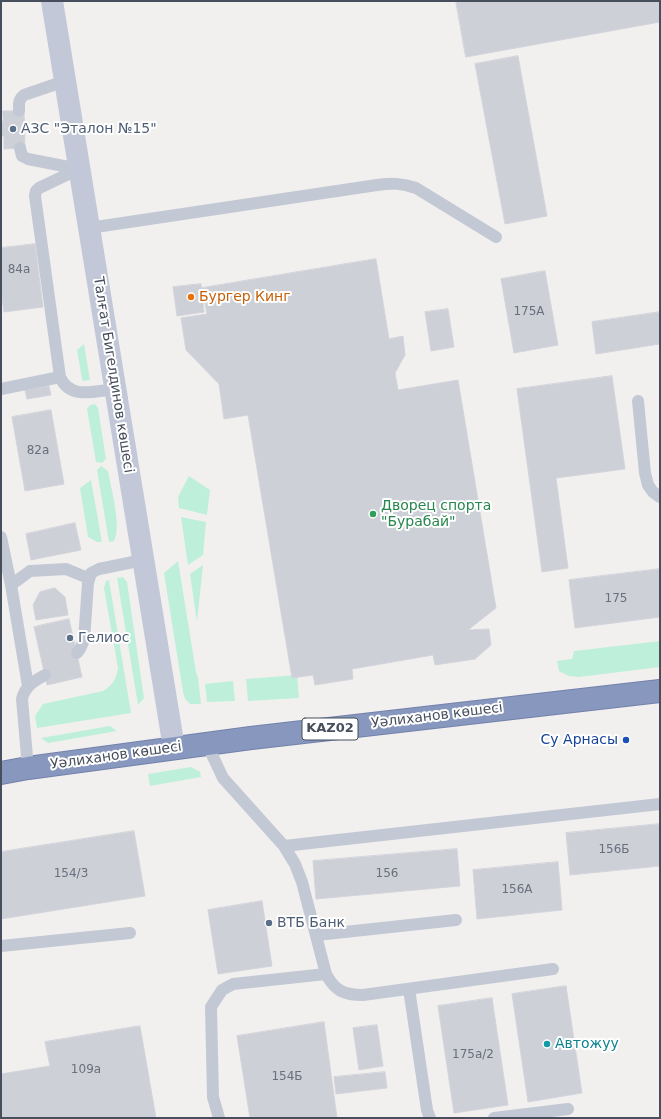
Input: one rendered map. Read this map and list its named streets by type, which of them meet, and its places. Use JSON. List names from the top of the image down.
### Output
{
  "streets": {
    "highway": ["Уәлиханов көшесі", "KАZ02"],
    "street": ["Талғат Бигелдинов көшесі"]
  },
  "crossings": [
    ["Талғат Бигелдинов көшесі", "Уәлиханов көшесі"]
  ],
  "places": [
    "АЗС \"Эталон №15\"",
    "Бургер Кинг",
    "Дворец спорта \"Бурабай\"",
    "Гелиос",
    "Су Арнасы",
    "ВТБ Банк",
    "Автожуу"
  ],
  "house_numbers": [
    "84а",
    "175А",
    "82а",
    "175",
    "156Б",
    "154/3",
    "156",
    "156А",
    "175а/2",
    "109а",
    "154Б"
  ]
}
